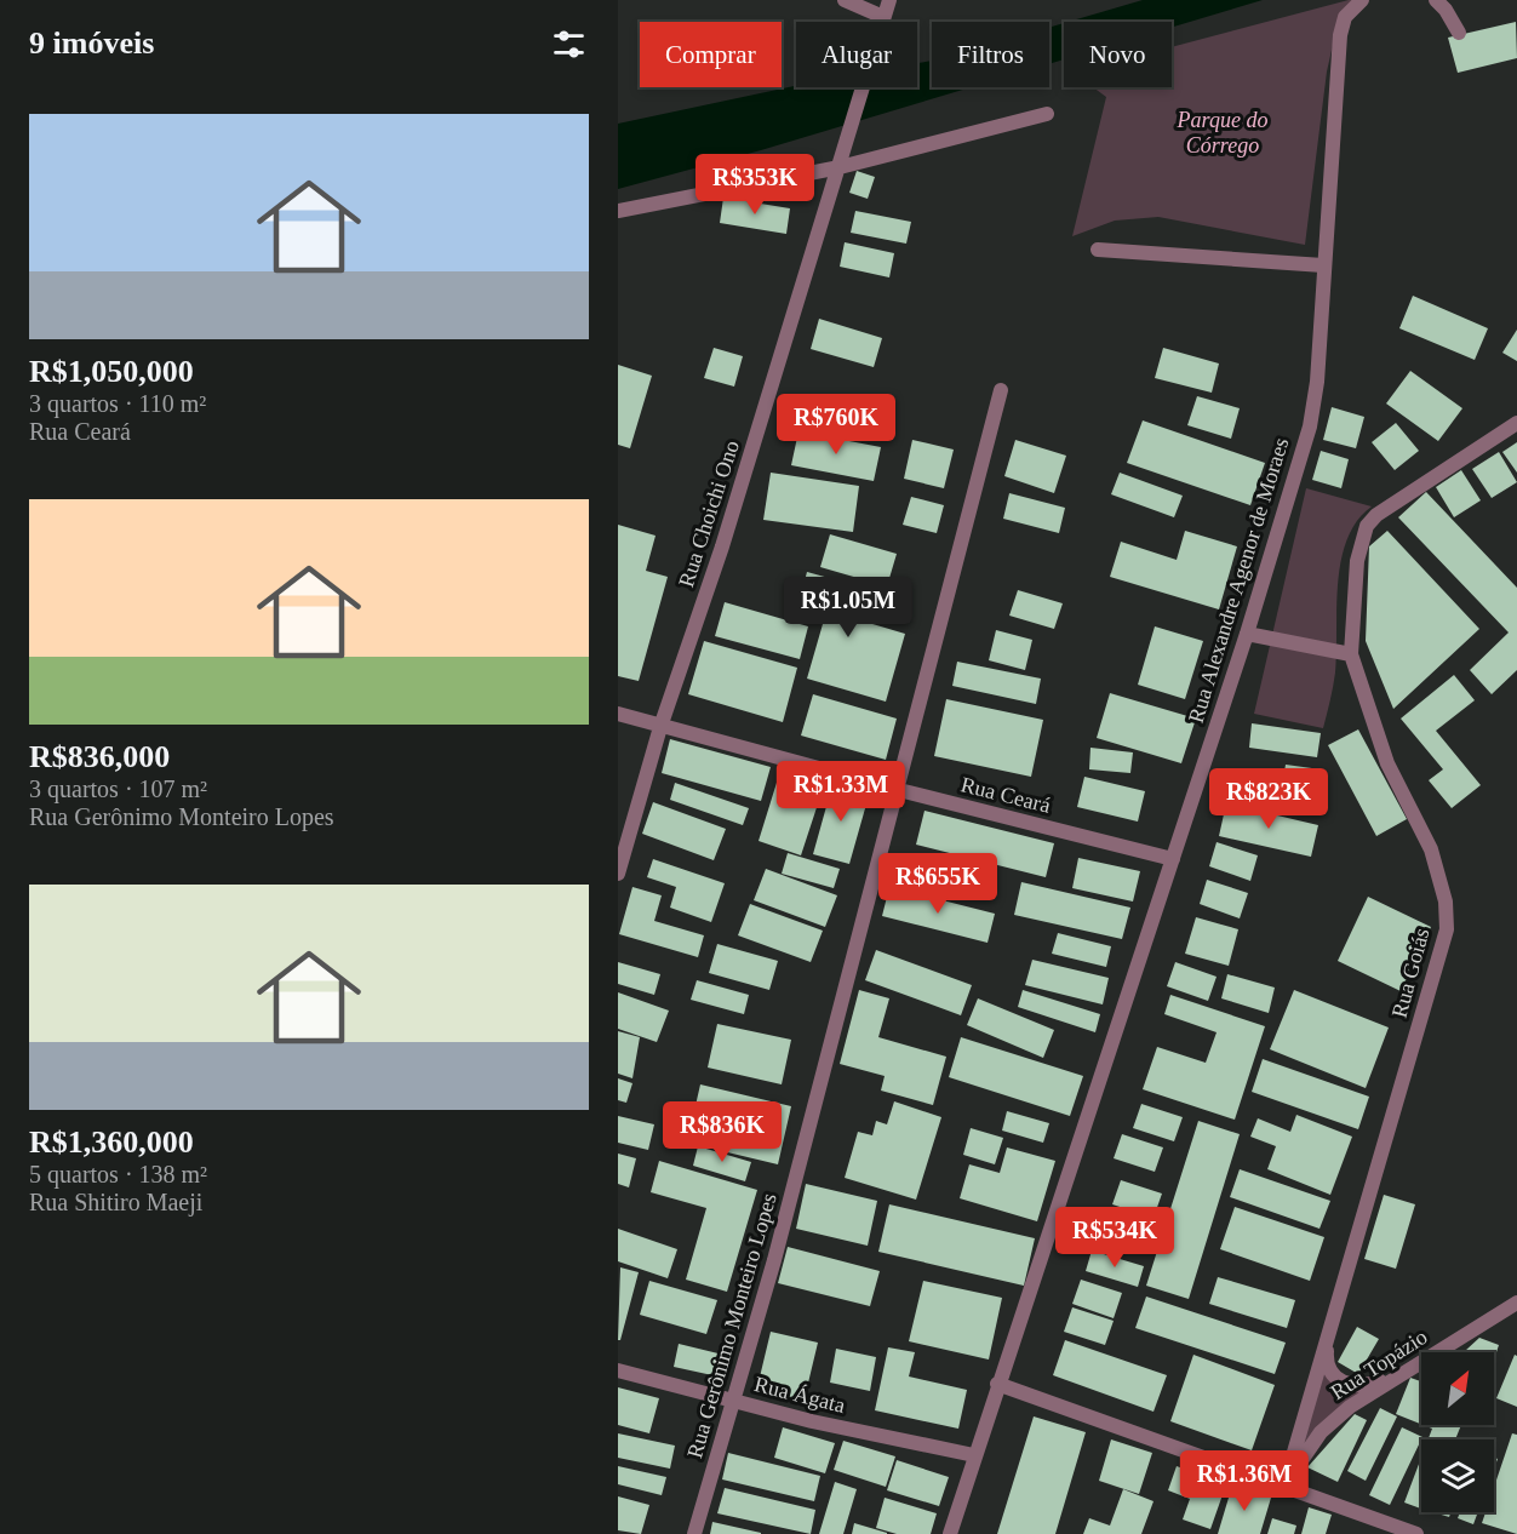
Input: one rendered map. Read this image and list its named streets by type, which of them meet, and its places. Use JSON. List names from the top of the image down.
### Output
{
  "streets": {
    "street": [
      "Rua Choichi Ono",
      "Rua Alexandre Agenor de Moraes",
      "Rua Ceará",
      "Rua Goiás",
      "Rua Gerônimo Monteiro Lopes",
      "Rua Topázio",
      "Rua Ágata"
    ]
  },
  "crossings": [
    ["Rua Choichi Ono", "Rua Ceará"],
    ["Rua Alexandre Agenor de Moraes", "Rua Ceará"],
    ["Rua Alexandre Agenor de Moraes", "Rua Ágata"],
    ["Rua Ceará", "Rua Gerônimo Monteiro Lopes"],
    ["Rua Goiás", "Rua Topázio"],
    ["Rua Gerônimo Monteiro Lopes", "Rua Ágata"]
  ],
  "parks": ["Parque do Córrego"],
  "north": "top right",
  "page": {
    "heading": "9 imóveis",
    "chip": [
      "Comprar",
      "Alugar",
      "Filtros",
      "Novo"
    ],
    "list": [
      {
        "name": "R$1,050,000",
        "note": "3 quartos · 110 m² · Rua Ceará"
      },
      {
        "name": "R$836,000",
        "note": "3 quartos · 107 m² · Rua Gerônimo Monteiro Lopes"
      },
      {
        "name": "R$1,360,000",
        "note": "5 quartos · 138 m² · Rua Shitiro Maeji"
      }
    ],
    "price": [
      "R$353K",
      "R$760K",
      "R$1.05M",
      "R$1.33M",
      "R$823K",
      "R$655K",
      "R$836K",
      "R$534K",
      "R$1.36M"
    ]
  }
}
